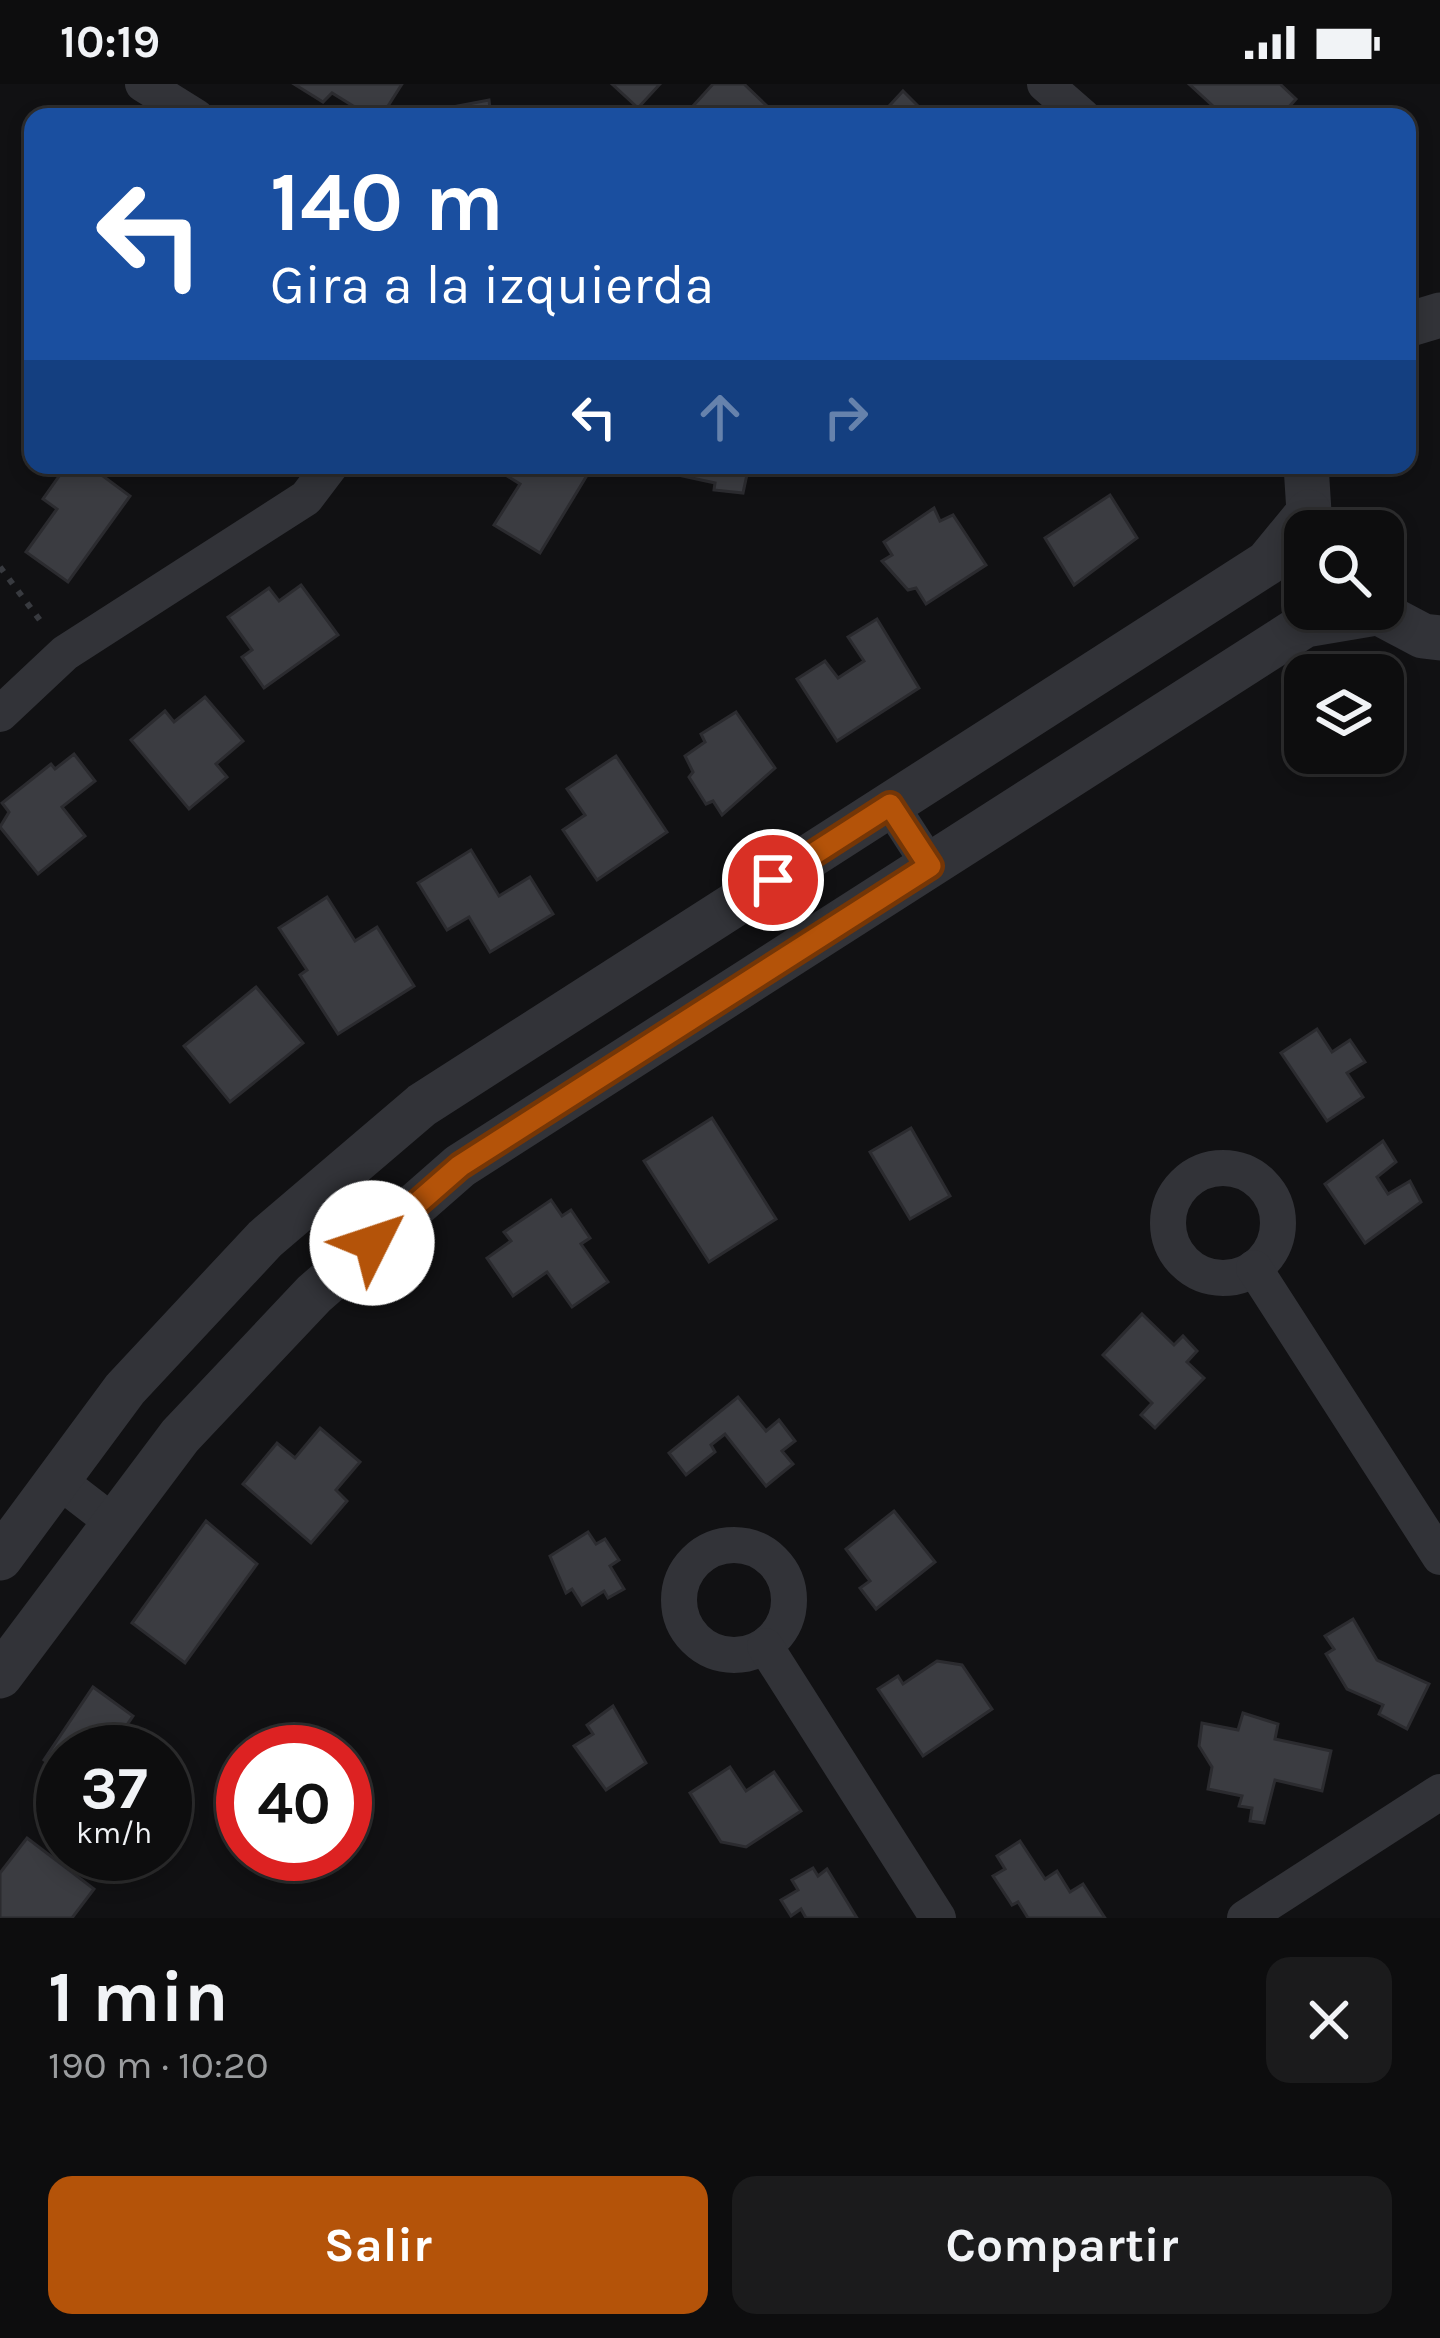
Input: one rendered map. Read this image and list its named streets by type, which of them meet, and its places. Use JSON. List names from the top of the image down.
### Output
{
  "page": {
    "status": "10:19",
    "turn": ["140 m", "Gira a la izquierda"],
    "speed": "37 km/h",
    "limit": "40",
    "heading": ["1 min", "190 m · 10:20"],
    "buttons": ["Salir", "Compartir"]
  }
}
